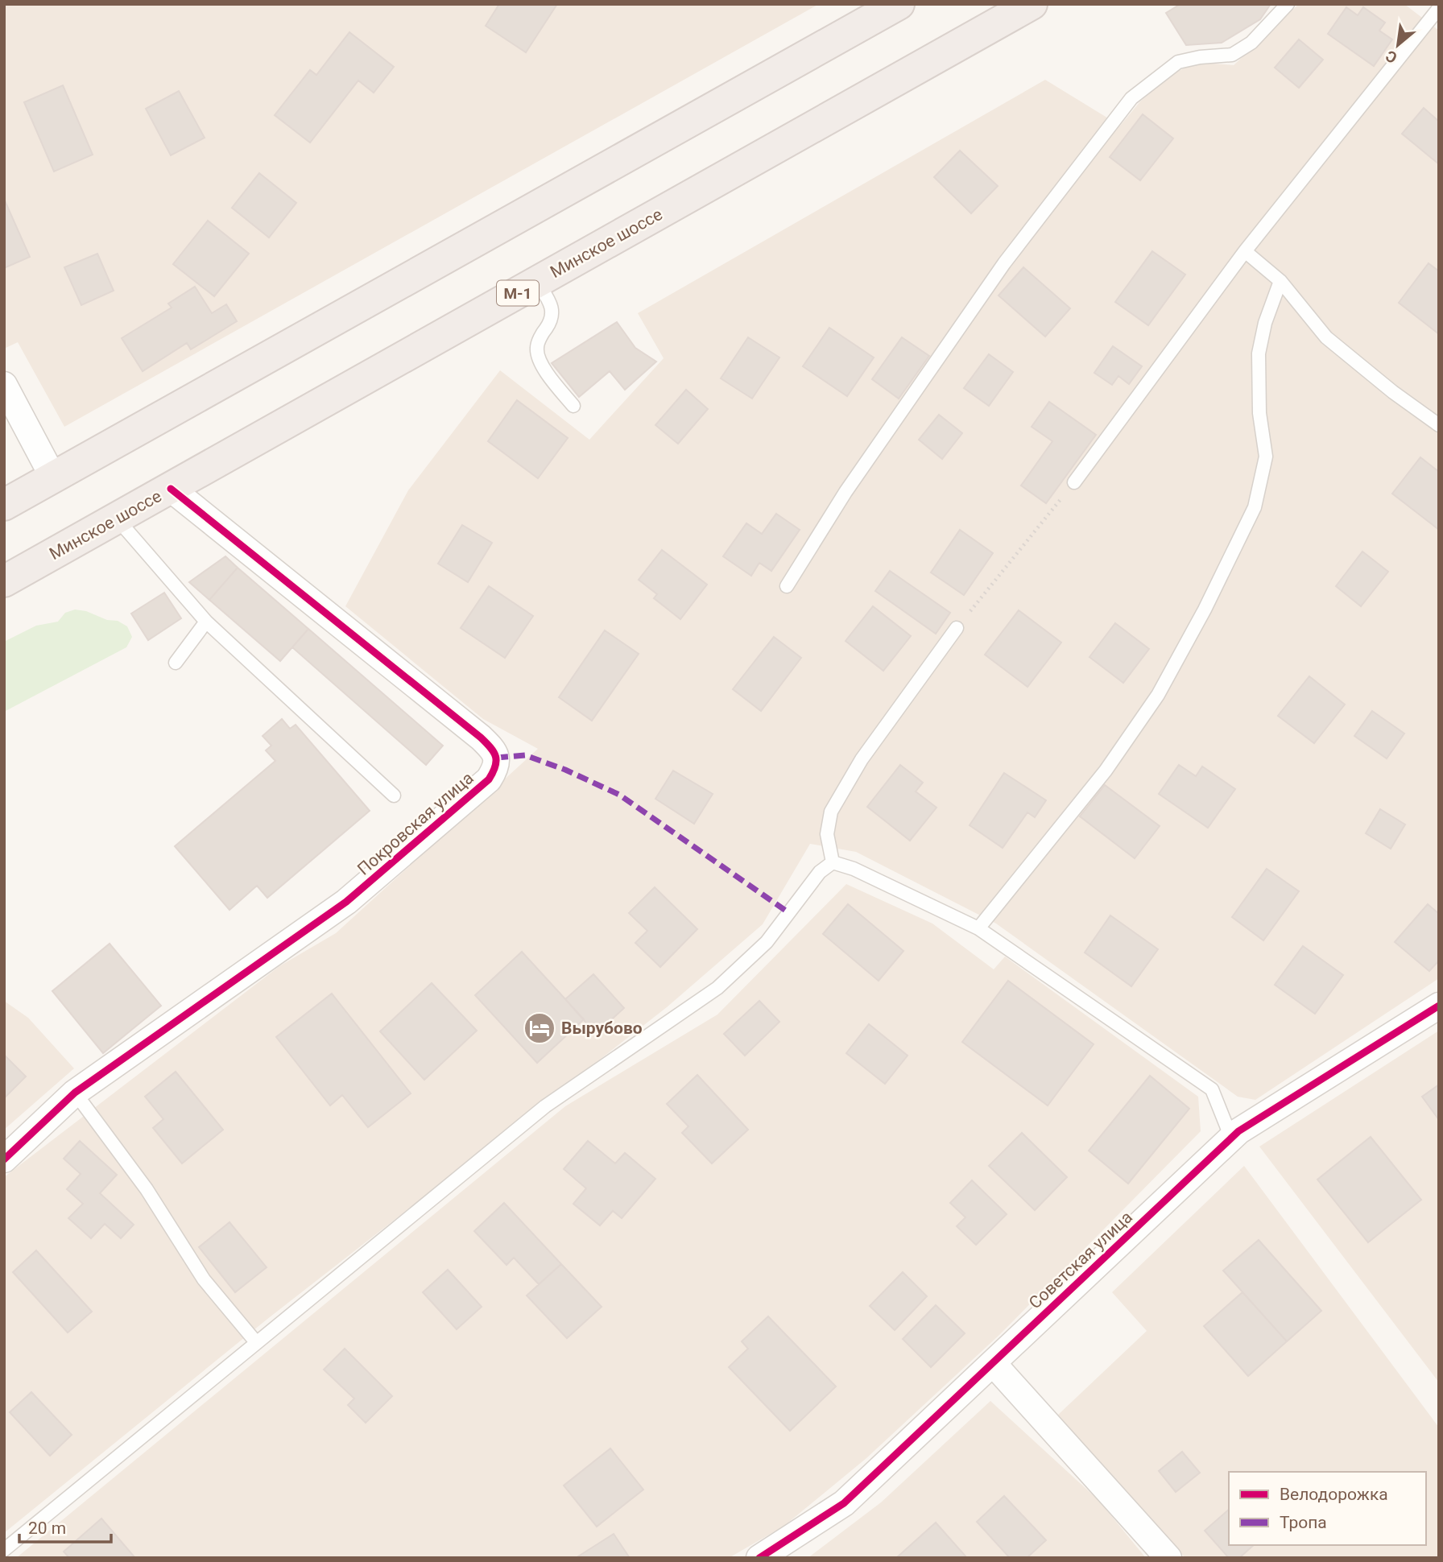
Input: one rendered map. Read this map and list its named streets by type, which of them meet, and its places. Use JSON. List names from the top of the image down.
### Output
{
  "streets": {
    "highway": ["Минское шоссе", "М-1"],
    "street": ["Покровская улица", "Советская улица"]
  },
  "crossings": [
    ["Минское шоссе", "Покровская улица"]
  ],
  "places": {
    "hotel": ["Вырубово"]
  },
  "legend": ["Велодорожка", "Тропа"],
  "scale_bar": "20 m",
  "north": "bottom left"
}
